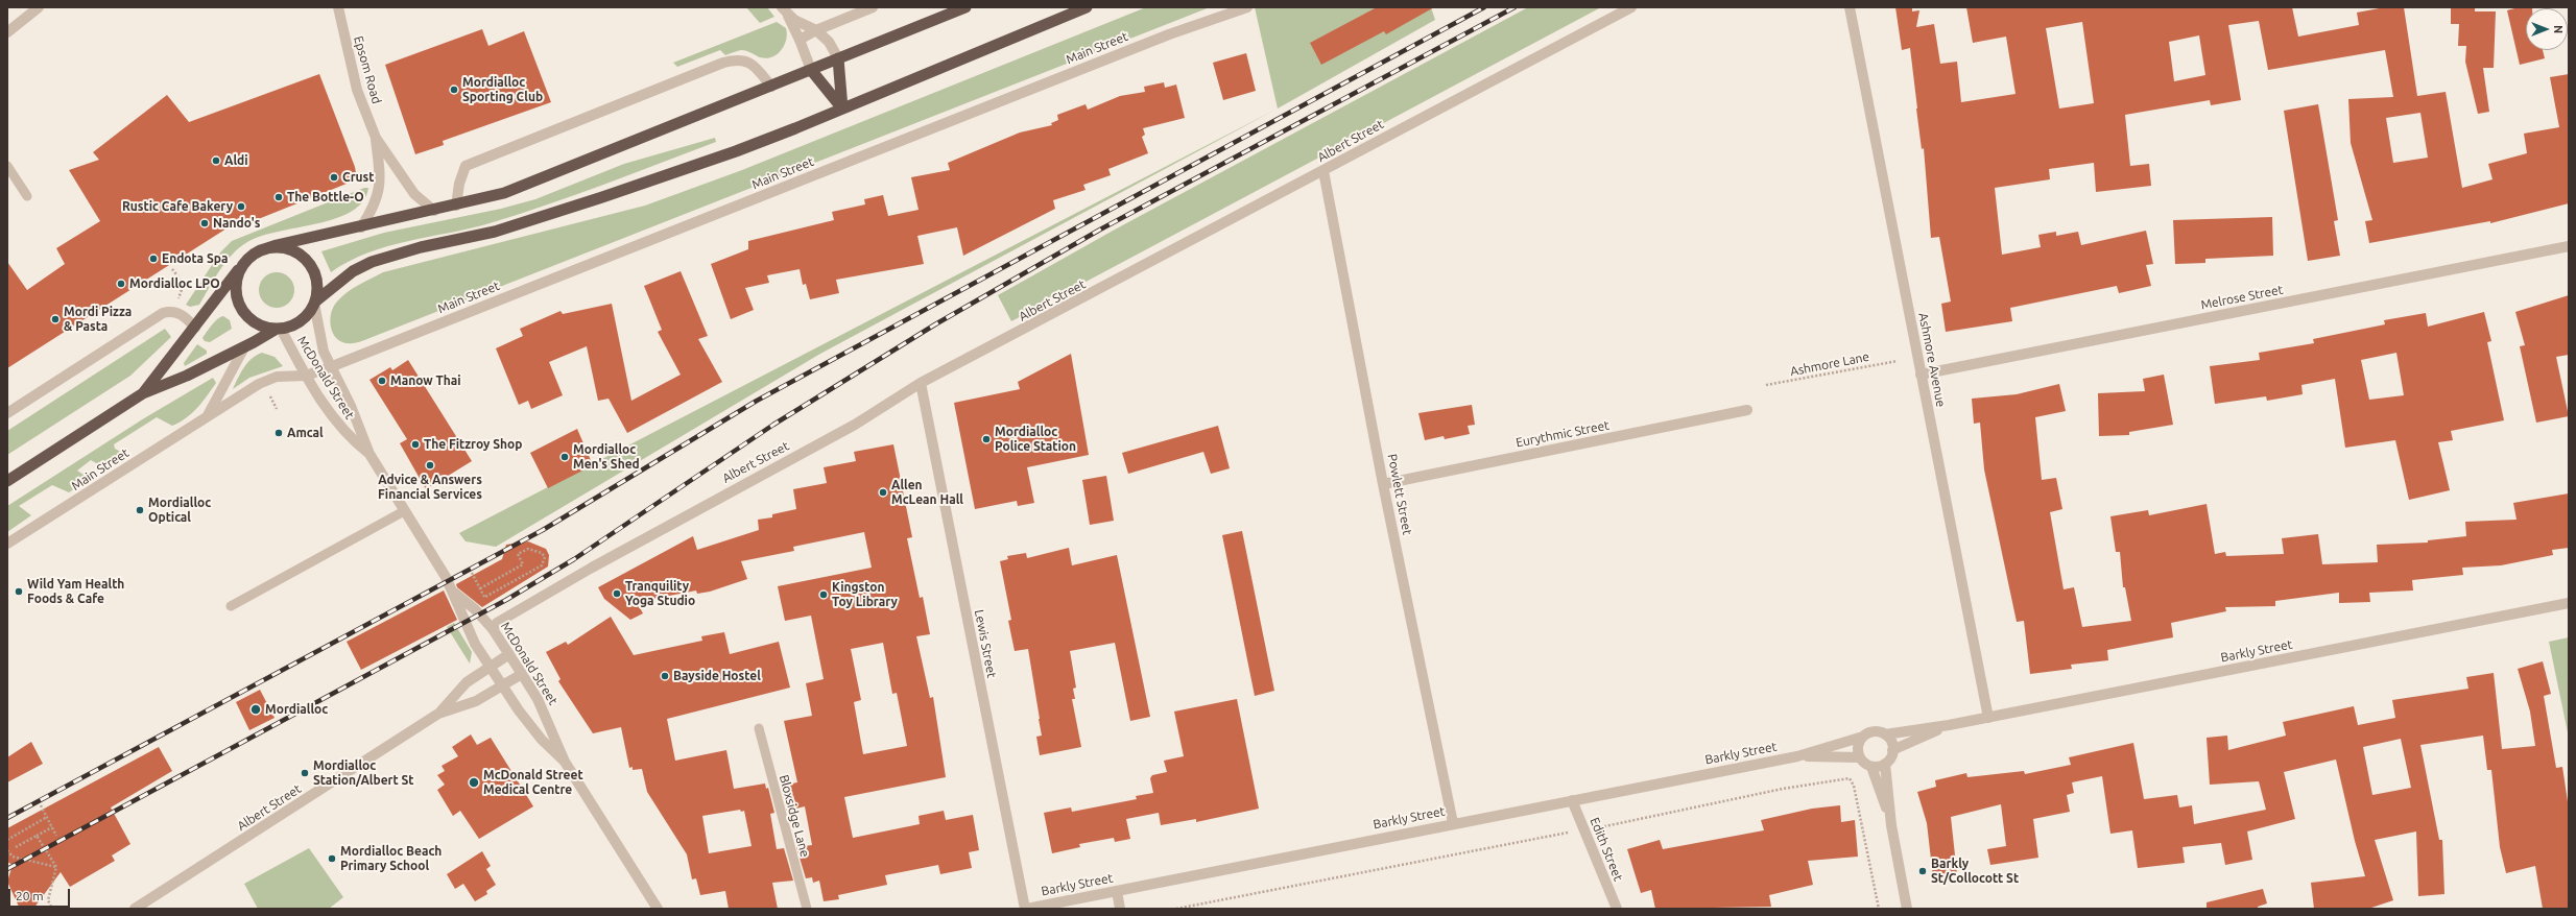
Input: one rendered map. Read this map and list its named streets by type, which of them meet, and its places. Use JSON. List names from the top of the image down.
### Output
{
  "streets": {
    "street": [
      "Main Street",
      "Epsom Road",
      "Albert Street",
      "Melrose Street",
      "Ashmore Avenue",
      "McDonald Street",
      "Eurythmic Street",
      "Powlett Street",
      "Lewis Street",
      "Barkly Street",
      "Edith Street"
    ],
    "lane": ["Bloxsidge Lane"],
    "path": ["Ashmore Lane"]
  },
  "crossings": [
    ["Main Street", "McDonald Street"],
    ["Albert Street", "McDonald Street"],
    ["Albert Street", "Powlett Street"],
    ["Albert Street", "Lewis Street"],
    ["Melrose Street", "Ashmore Avenue"],
    ["Ashmore Avenue", "Barkly Street"],
    ["Eurythmic Street", "Powlett Street"],
    ["Powlett Street", "Barkly Street"],
    ["Lewis Street", "Barkly Street"],
    ["Barkly Street", "Edith Street"]
  ],
  "places": [
    "Mordialloc Sporting Club",
    "Aldi",
    "Crust",
    "The Bottle-O",
    "Rustic Cafe Bakery",
    "Nando's",
    "Endota Spa",
    "Mordialloc LPO",
    "Mordi Pizza & Pasta",
    "Manow Thai",
    "Amcal",
    "Mordialloc Police Station",
    "The Fitzroy Shop",
    "Mordialloc Men's Shed",
    "Advice & Answers Financial Services",
    "Allen McLean Hall",
    "Mordialloc Optical",
    "Wild Yam Health Foods & Cafe",
    "Tranquility Yoga Studio",
    "Kingston Toy Library",
    "Bayside Hostel",
    "Mordialloc",
    "Mordialloc Station/Albert St",
    "McDonald Street Medical Centre",
    "Mordialloc Beach Primary School",
    "Barkly St/Collocott St"
  ],
  "scale_bar": "20 m",
  "north": "right"
}
